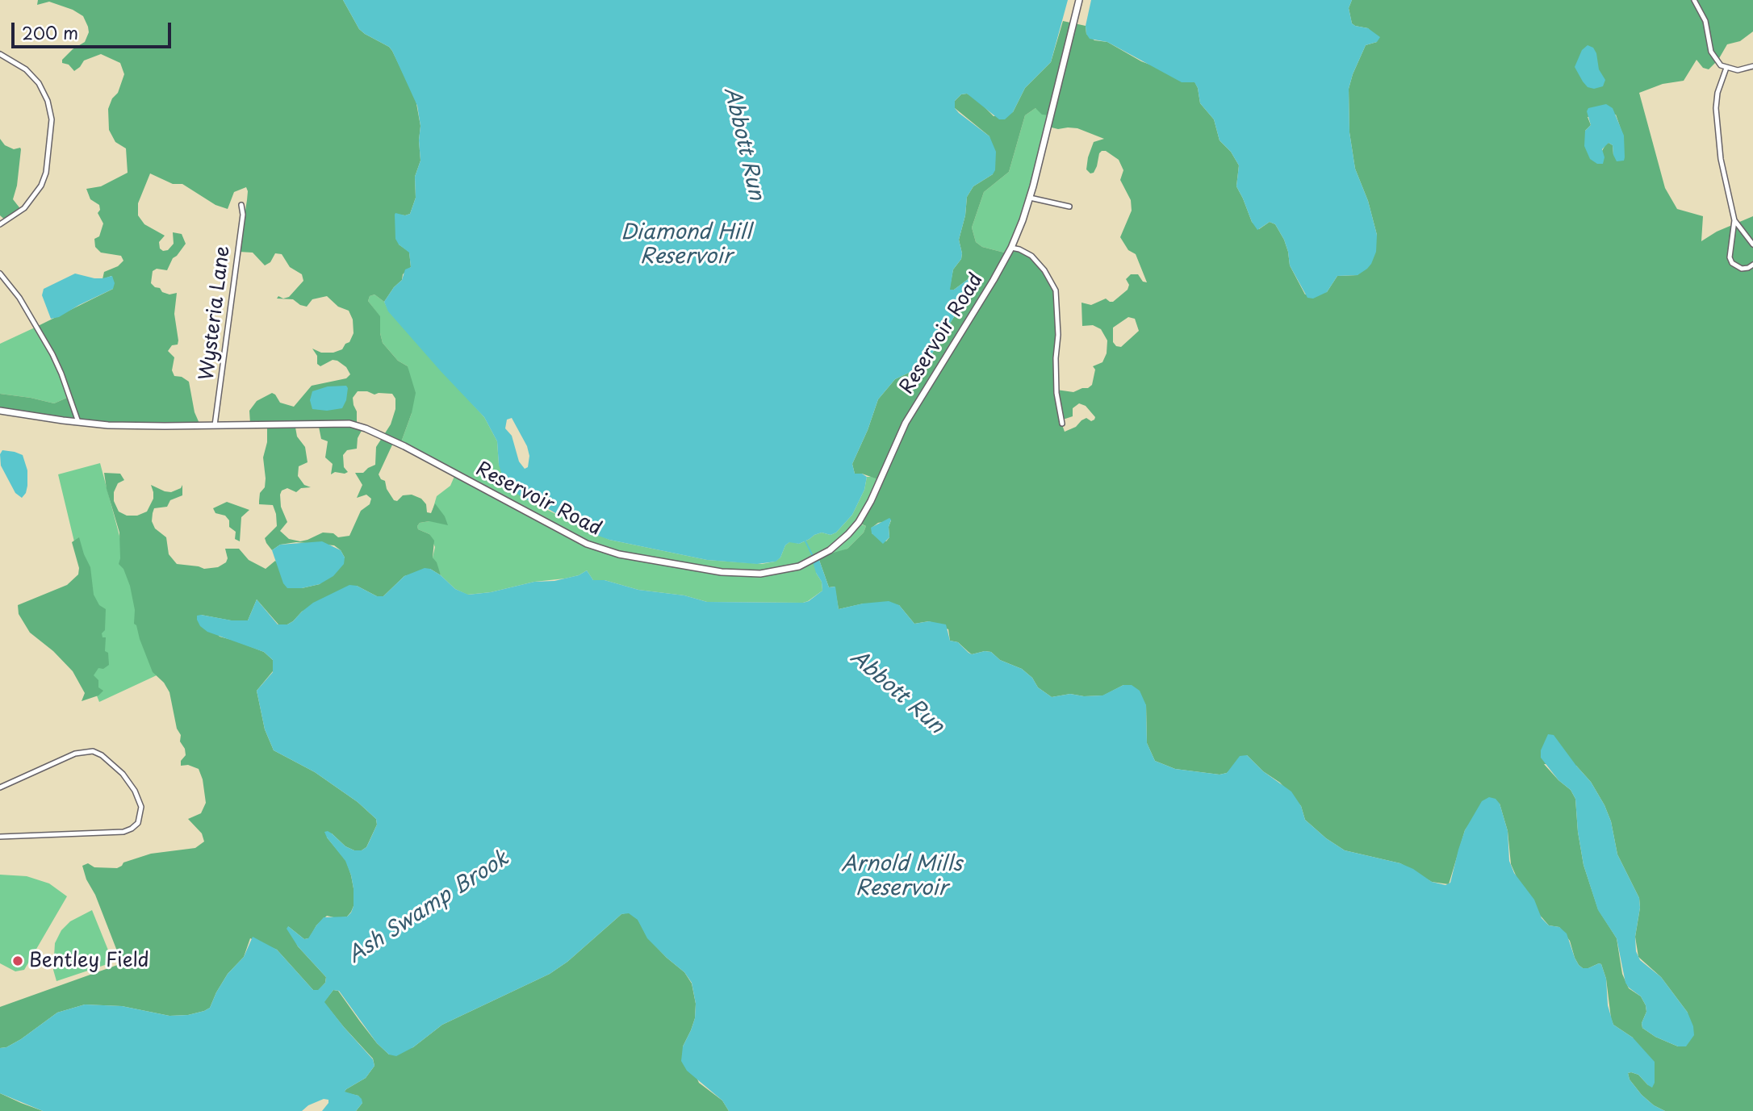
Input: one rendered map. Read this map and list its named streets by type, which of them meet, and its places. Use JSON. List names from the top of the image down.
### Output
{
  "streets": {
    "street": ["Wysteria Lane", "Reservoir Road"]
  },
  "crossings": [
    ["Wysteria Lane", "Reservoir Road"]
  ],
  "water": [
    "Abbott Run",
    "Diamond Hill Reservoir",
    "Arnold Mills Reservoir",
    "Ash Swamp Brook"
  ],
  "places": ["Bentley Field"],
  "scale_bar": "200 m"
}
